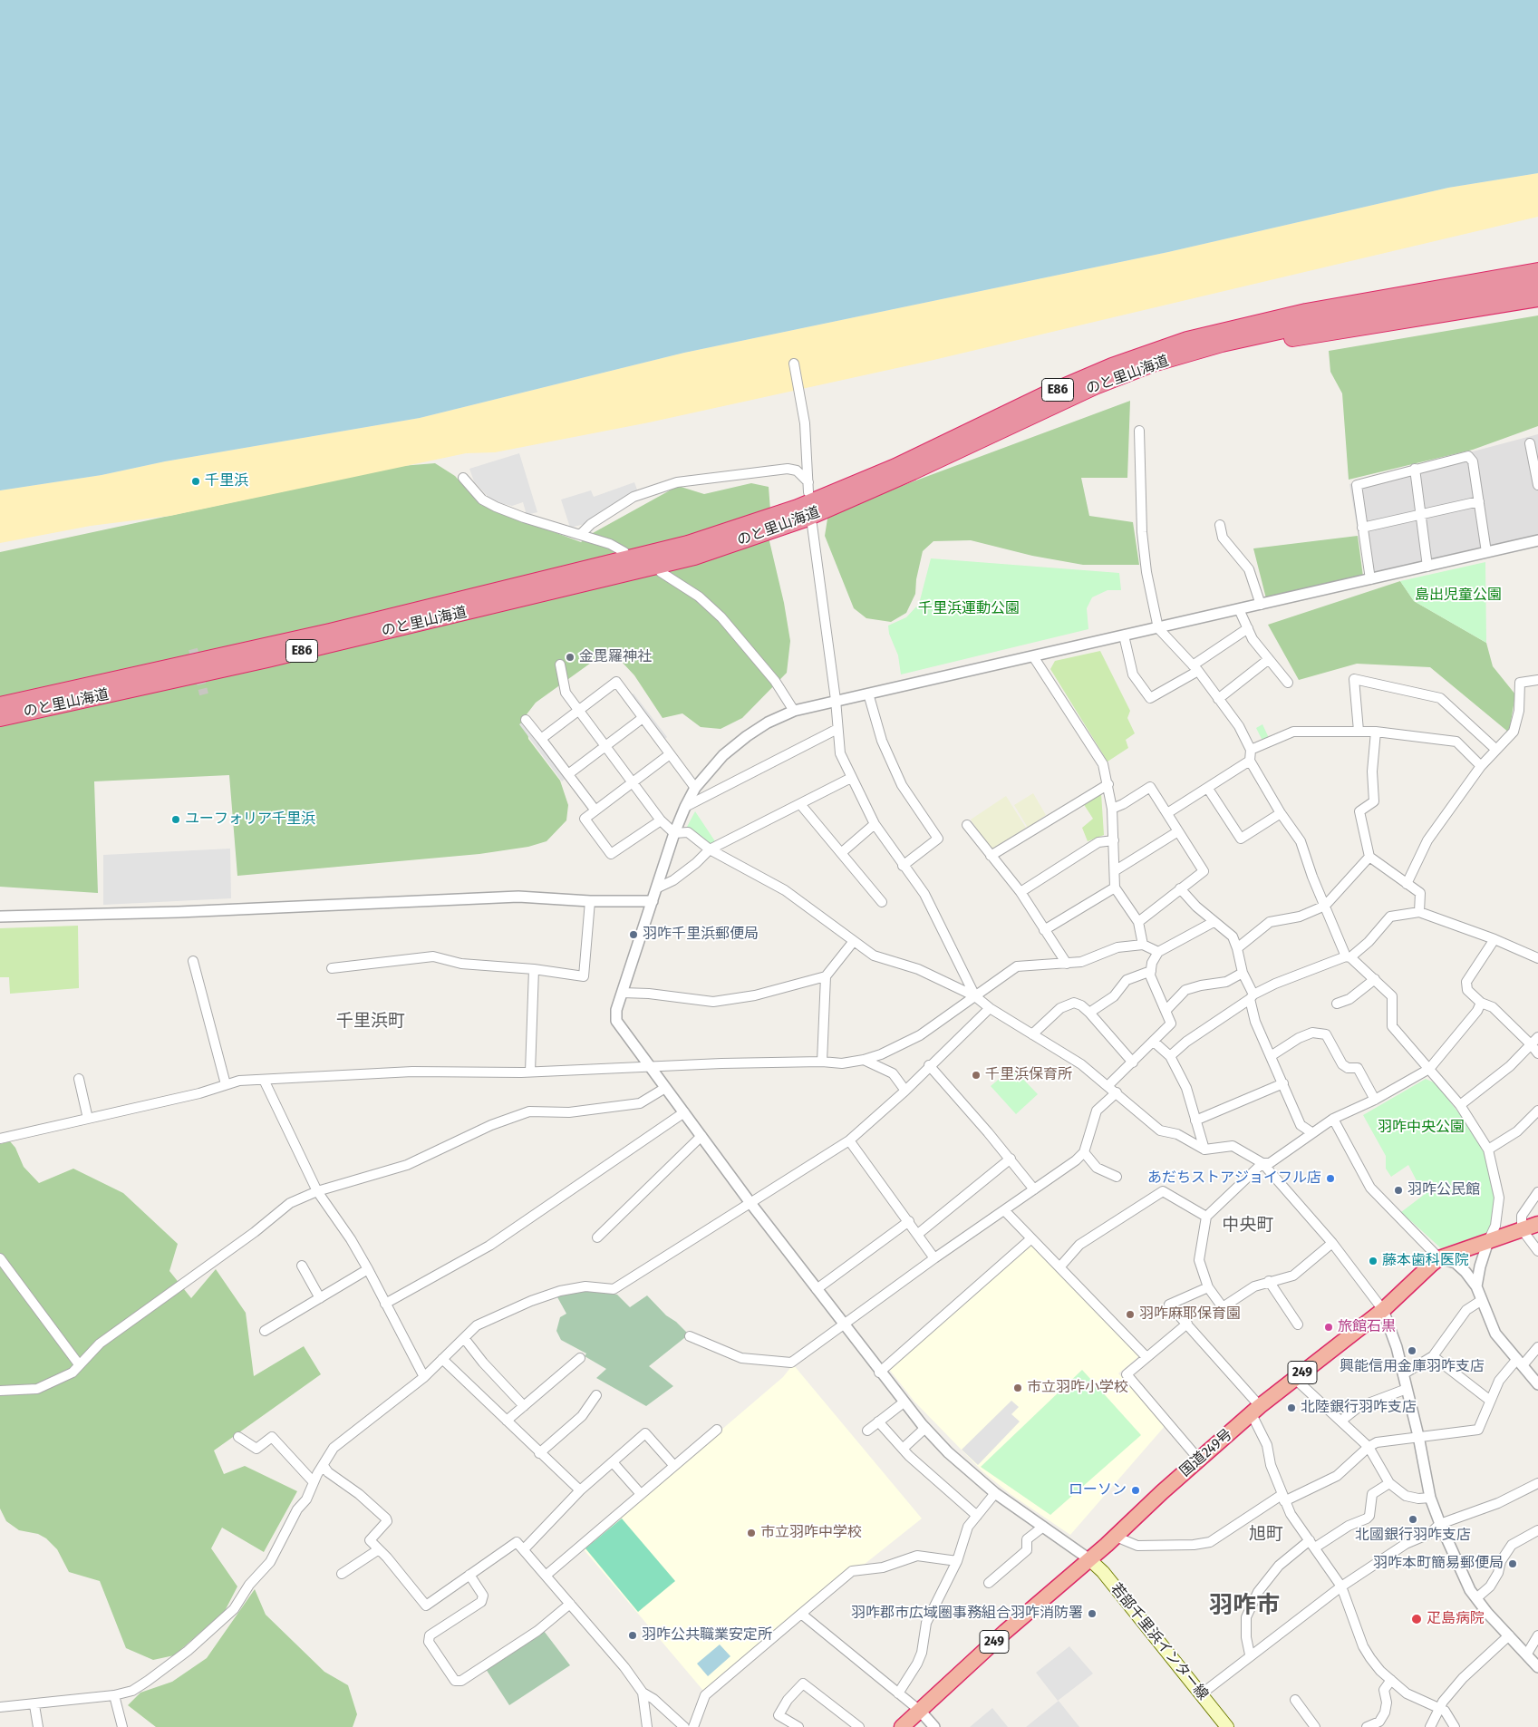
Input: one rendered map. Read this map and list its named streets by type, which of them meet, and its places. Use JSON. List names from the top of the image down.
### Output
{
  "streets": {
    "highway": [
      "のと里山海道",
      "E86",
      "249",
      "国道249号"
    ],
    "main road": ["若部千里浜インター線"]
  },
  "crossings": [
    ["国道249号", "若部千里浜インター線"]
  ],
  "districts": [
    "千里浜町",
    "中央町",
    "旭町",
    "羽咋市"
  ],
  "parks": ["島出児童公園", "千里浜運動公園", "羽咋中央公園"],
  "places": [
    "千里浜",
    "金毘羅神社",
    "ユーフォリア千里浜",
    "羽咋千里浜郵便局",
    "千里浜保育所",
    "あだちストアジョイフル店",
    "羽咋公民館",
    "藤本歯科医院",
    "羽咋麻耶保育園",
    "旅館石黒",
    "興能信用金庫羽咋支店",
    "市立羽咋小学校",
    "北陸銀行羽咋支店",
    "ローソン",
    "北國銀行羽咋支店",
    "市立羽咋中学校",
    "羽咋本町簡易郵便局",
    "羽咋郡市広域圏事務組合羽咋消防署",
    "疋島病院",
    "羽咋公共職業安定所"
  ]
}
